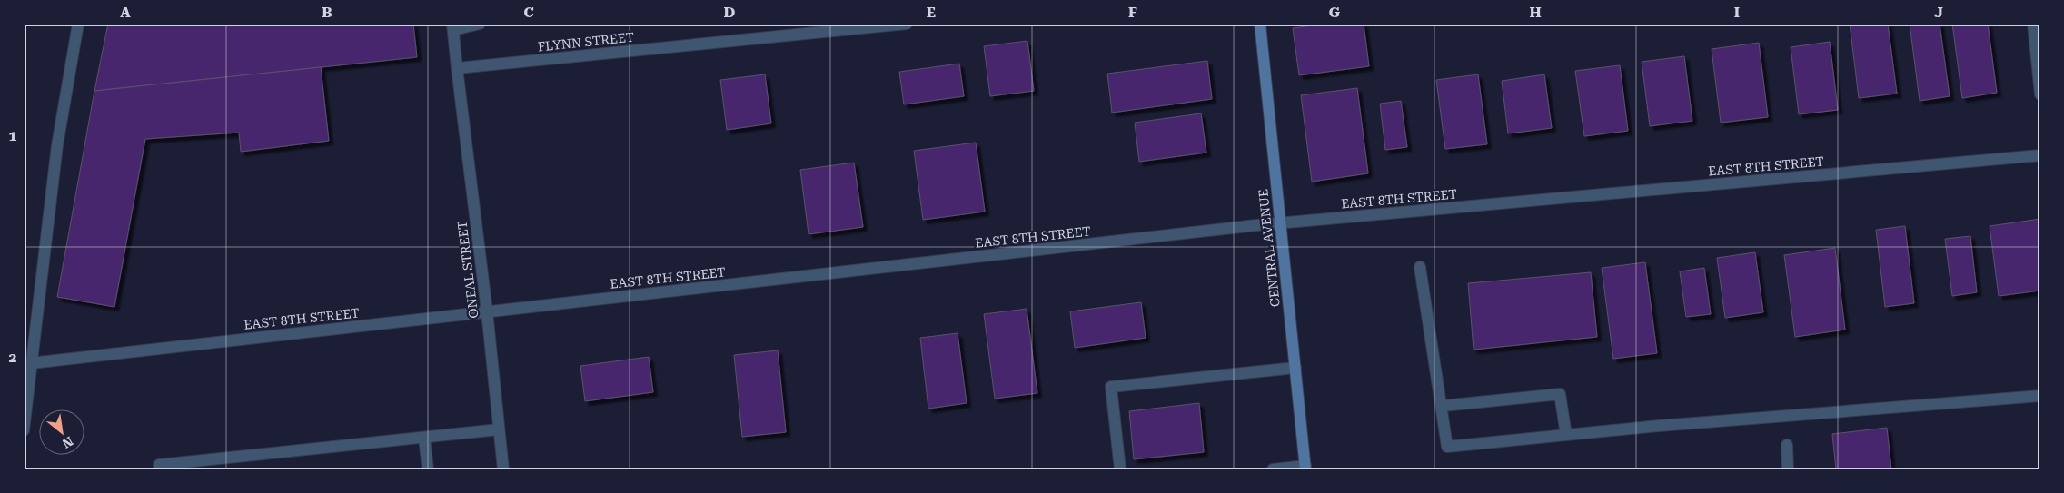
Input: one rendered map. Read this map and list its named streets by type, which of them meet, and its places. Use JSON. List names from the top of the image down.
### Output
{
  "streets": {
    "main road": ["CENTRAL AVENUE"],
    "street": ["FLYNN STREET", "EAST 8TH STREET", "ONEAL STREET"]
  },
  "crossings": [
    ["FLYNN STREET", "ONEAL STREET"],
    ["EAST 8TH STREET", "CENTRAL AVENUE"],
    ["EAST 8TH STREET", "ONEAL STREET"]
  ],
  "north": "bottom right",
  "grid": {
    "columns": [
      "A",
      "B",
      "C",
      "D",
      "E",
      "F",
      "G",
      "H",
      "I",
      "J"
    ],
    "rows": ["1", "2"]
  }
}
